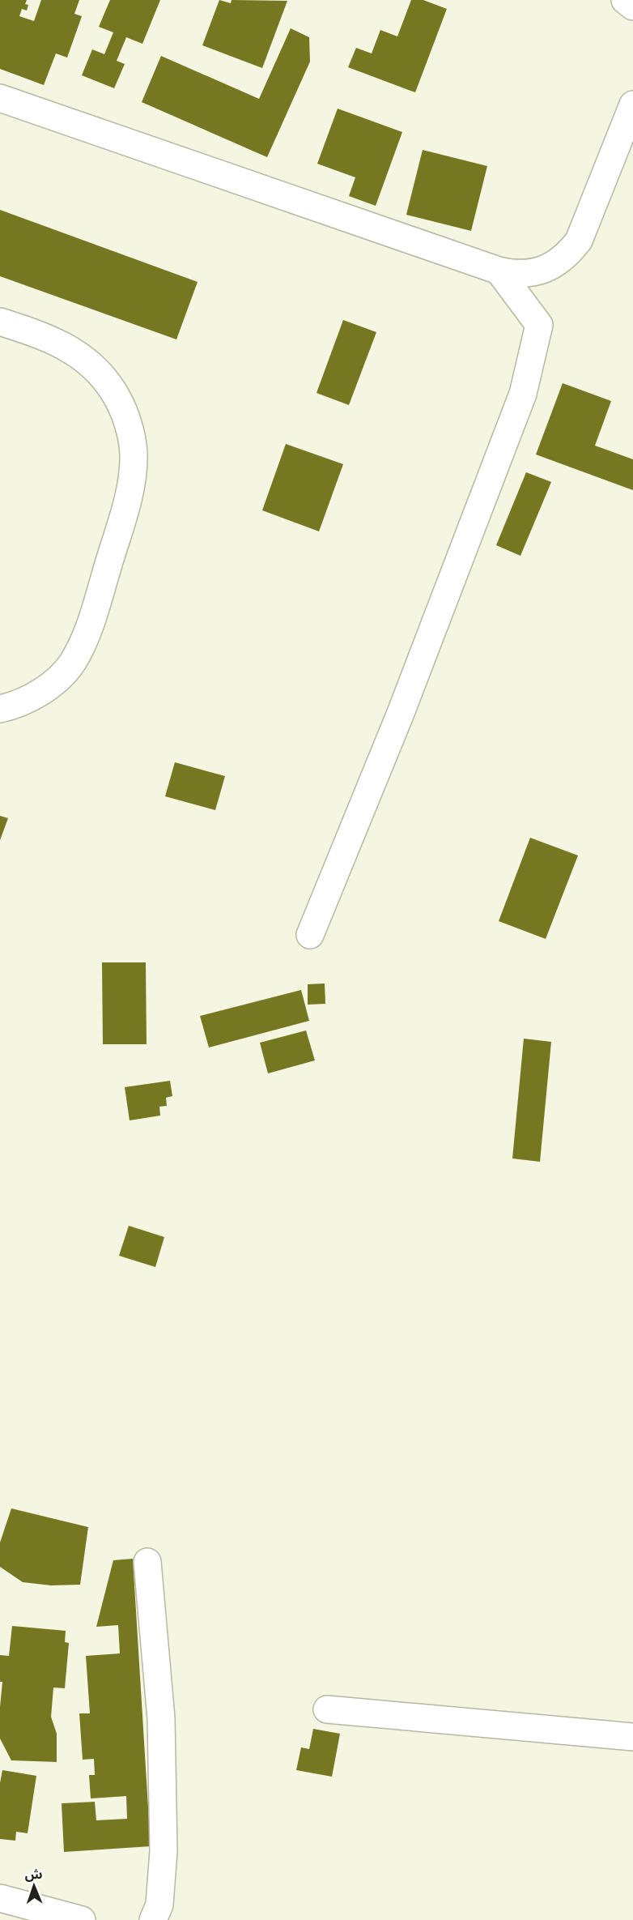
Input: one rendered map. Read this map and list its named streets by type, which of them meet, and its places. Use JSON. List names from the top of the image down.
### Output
{
  "north": "top"
}
